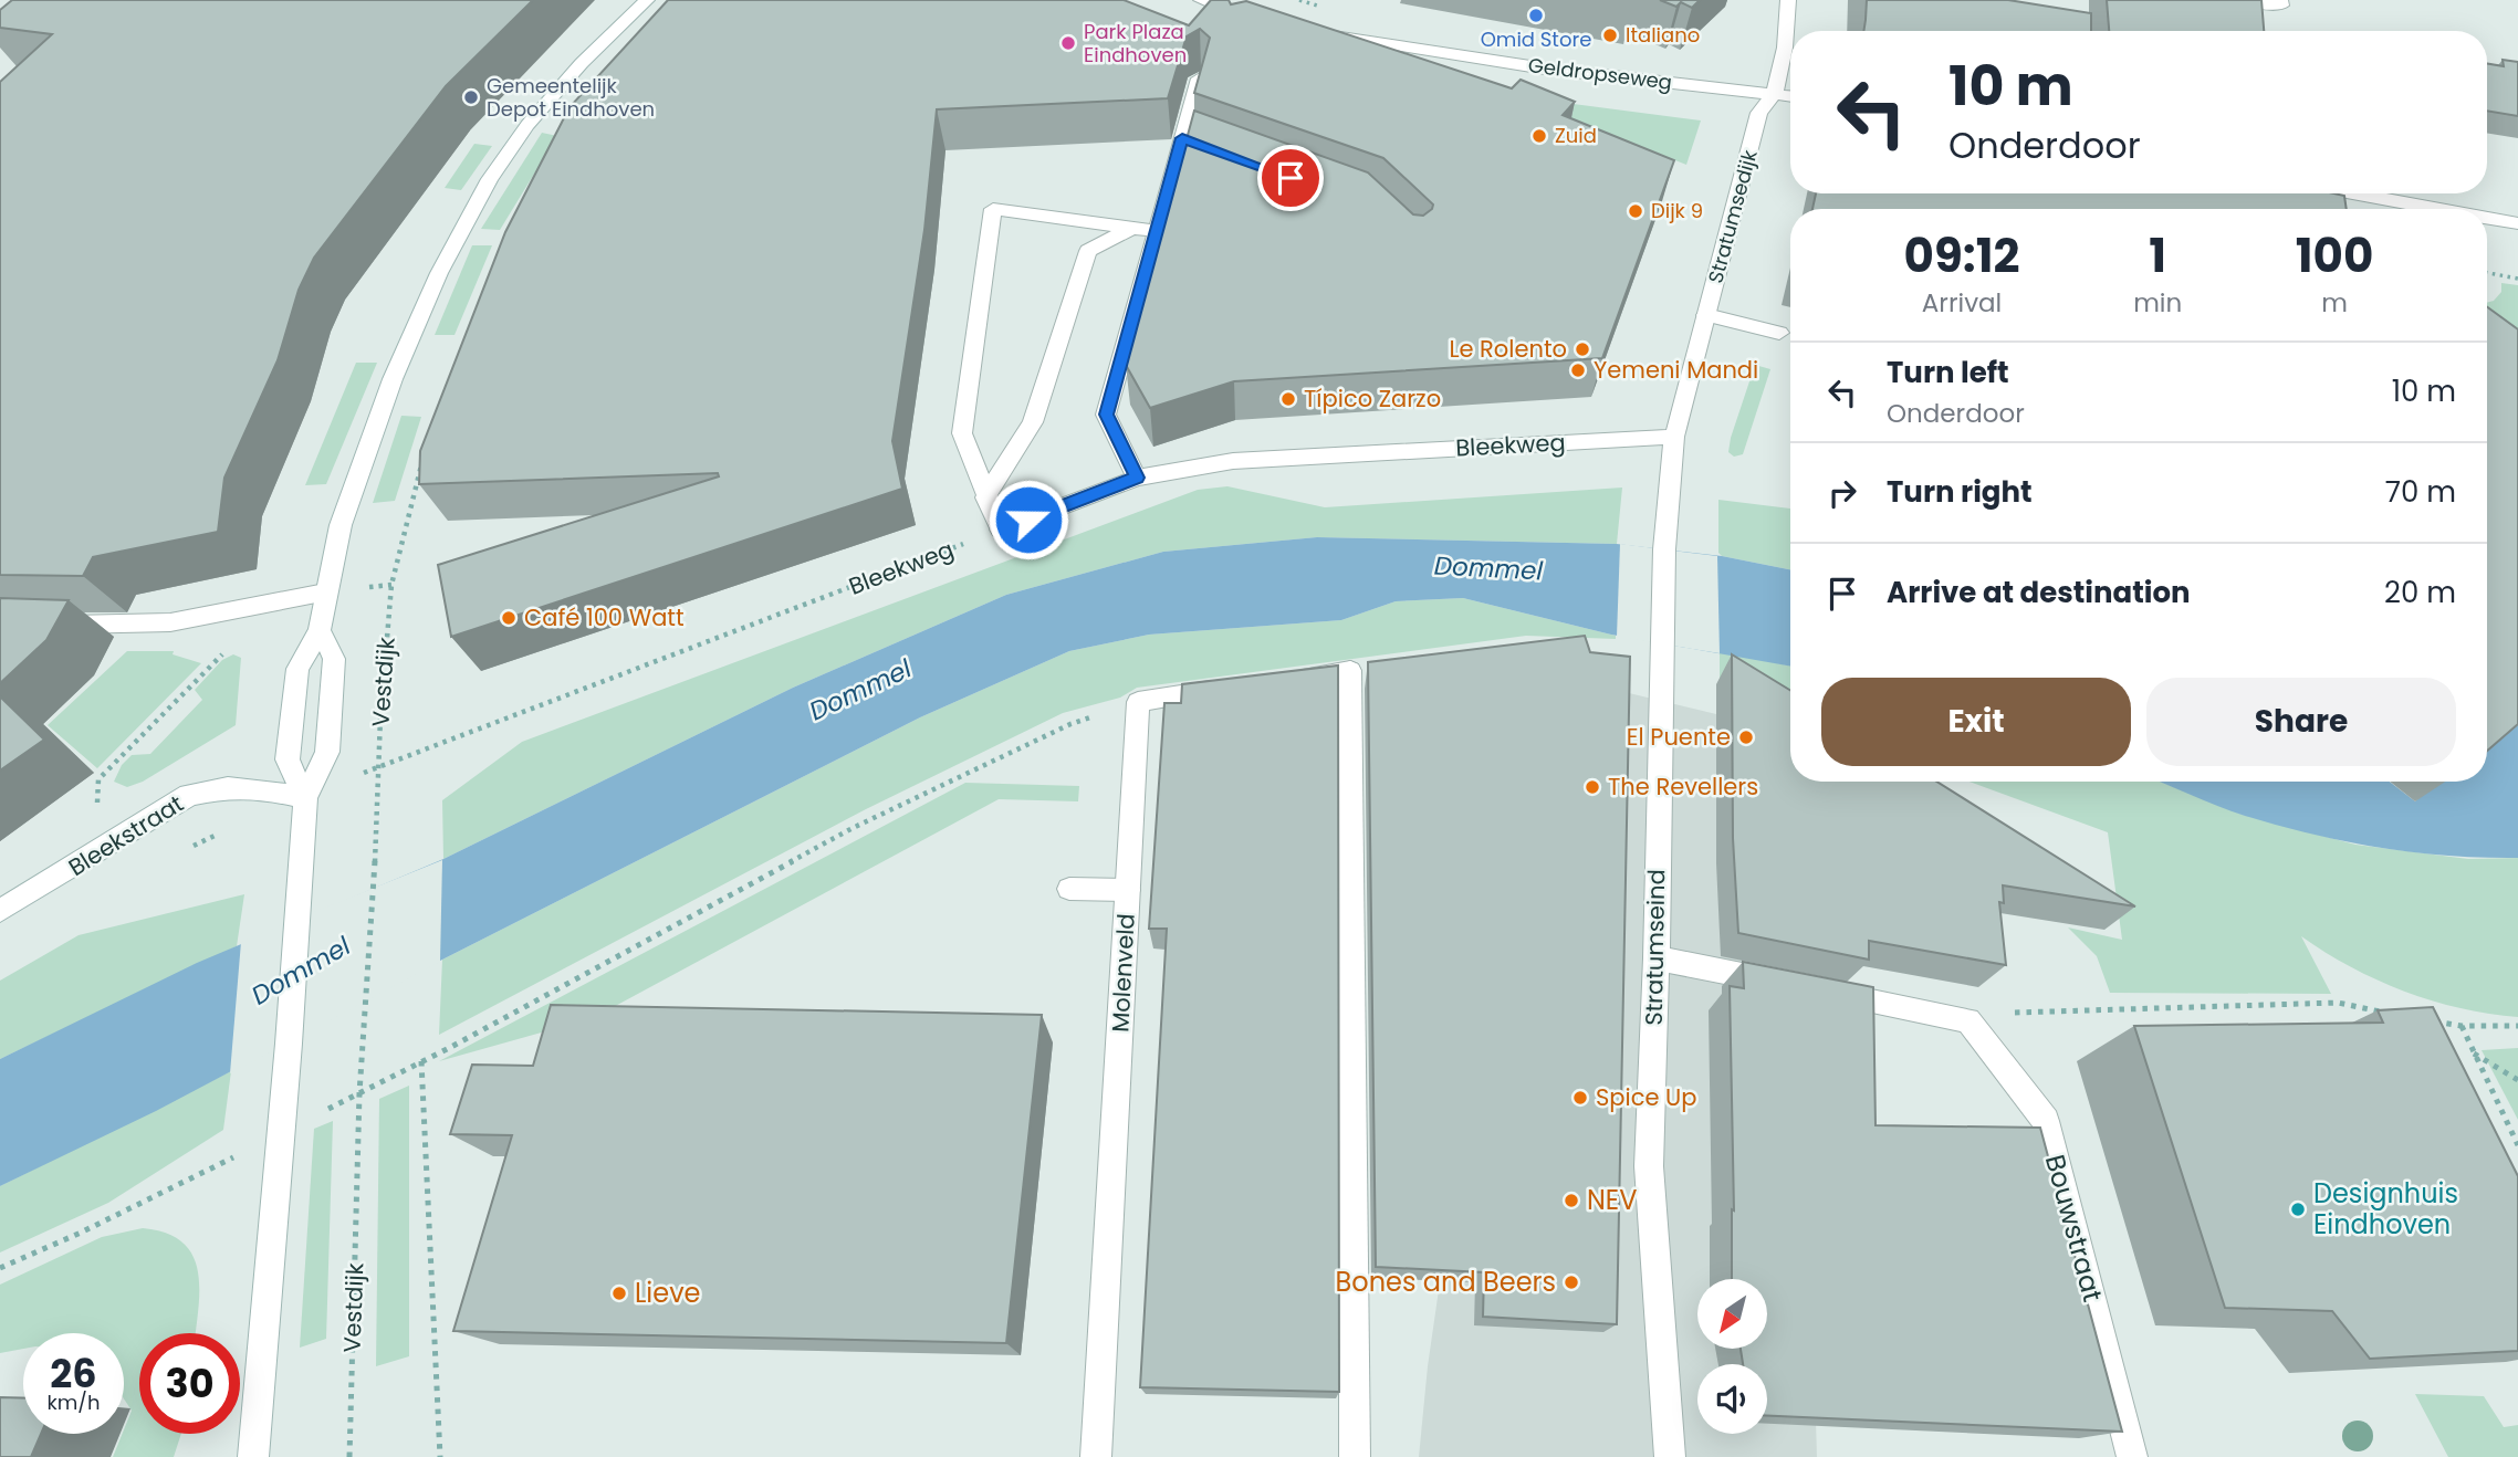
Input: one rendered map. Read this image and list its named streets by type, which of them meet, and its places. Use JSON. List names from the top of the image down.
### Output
{
  "streets": {
    "street": [
      "Geldropseweg",
      "Stratumsedijk",
      "Bleekweg",
      "Bleekstraat",
      "Stratumseind",
      "Molenveld",
      "Bouwstraat"
    ],
    "path": ["Vestdijk"]
  },
  "crossings": [
    ["Geldropseweg", "Stratumsedijk"],
    ["Stratumsedijk", "Bleekweg"],
    ["Stratumsedijk", "Stratumseind"],
    ["Bleekweg", "Vestdijk"],
    ["Bleekweg", "Stratumseind"]
  ],
  "water": ["Dommel"],
  "places": [
    "Omid Store",
    "Italiano",
    "Park Plaza Eindhoven",
    "Gemeentelijk Depot Eindhoven",
    "Zuid",
    "Dijk 9",
    "Le Rolento",
    "Yemeni Mandi",
    "Típico Zarzo",
    "Café 100 Watt",
    "El Puente",
    "The Revellers",
    "Spice Up",
    "NEV",
    "Designhuis Eindhoven",
    "Bones and Beers",
    "Lieve"
  ],
  "north": "bottom left",
  "page": {
    "turn": ["10 m", "Onderdoor"],
    "eta": [
      "09:12",
      "Arrival",
      "1",
      "min",
      "100",
      "m"
    ],
    "list": [
      {
        "name": "Turn left",
        "note": "Onderdoor",
        "value": "10 m"
      },
      {
        "name": "Turn right",
        "value": "70 m"
      },
      {
        "name": "Arrive at destination",
        "value": "20 m"
      }
    ],
    "buttons": ["Exit", "Share"],
    "speed": "26 km/h",
    "limit": "30"
  }
}
